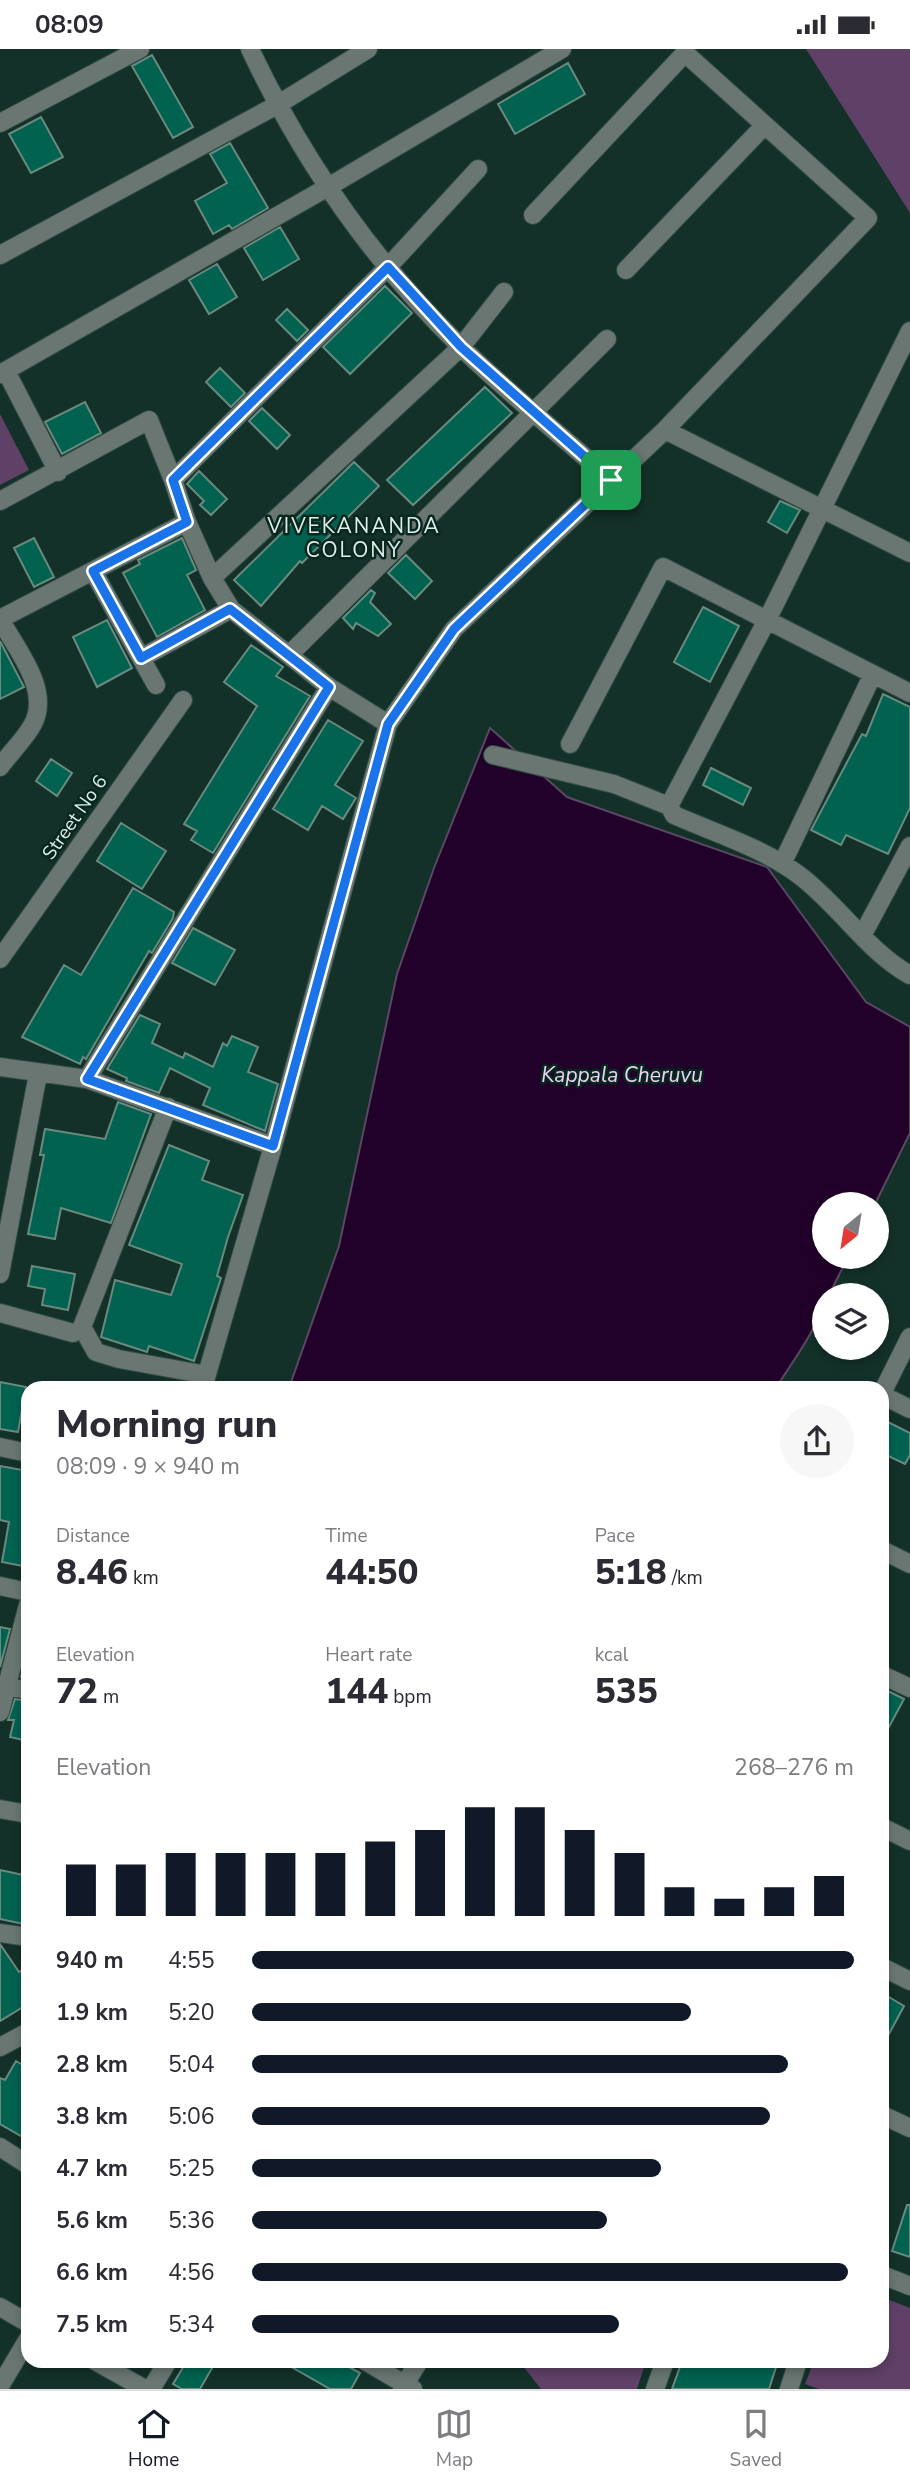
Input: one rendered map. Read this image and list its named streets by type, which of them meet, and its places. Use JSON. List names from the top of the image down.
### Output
{
  "streets": {
    "street": ["Street No 6"]
  },
  "districts": ["VIVEKANANDA COLONY"],
  "water": ["Kappala Cheruvu"],
  "north": "bottom left",
  "page": {
    "status": "08:09",
    "heading": ["Morning run", "08:09 · 9 × 940 m"],
    "stats": [
      ["Distance", "8.46 km"],
      ["Time", "44:50"],
      ["Pace", "5:18 /km"],
      ["Elevation", "72 m"],
      ["Heart rate", "144 bpm"],
      ["kcal", "535"]
    ],
    "chart": ["Elevation", "268–276 m"],
    "list": [
      {
        "name": "940 m",
        "note": "4:55"
      },
      {
        "name": "1.9 km",
        "note": "5:20"
      },
      {
        "name": "2.8 km",
        "note": "5:04"
      },
      {
        "name": "3.8 km",
        "note": "5:06"
      },
      {
        "name": "4.7 km",
        "note": "5:25"
      },
      {
        "name": "5.6 km",
        "note": "5:36"
      },
      {
        "name": "6.6 km",
        "note": "4:56"
      },
      {
        "name": "7.5 km",
        "note": "5:34"
      }
    ],
    "tabs": ["Home", "Map", "Saved"]
  }
}
